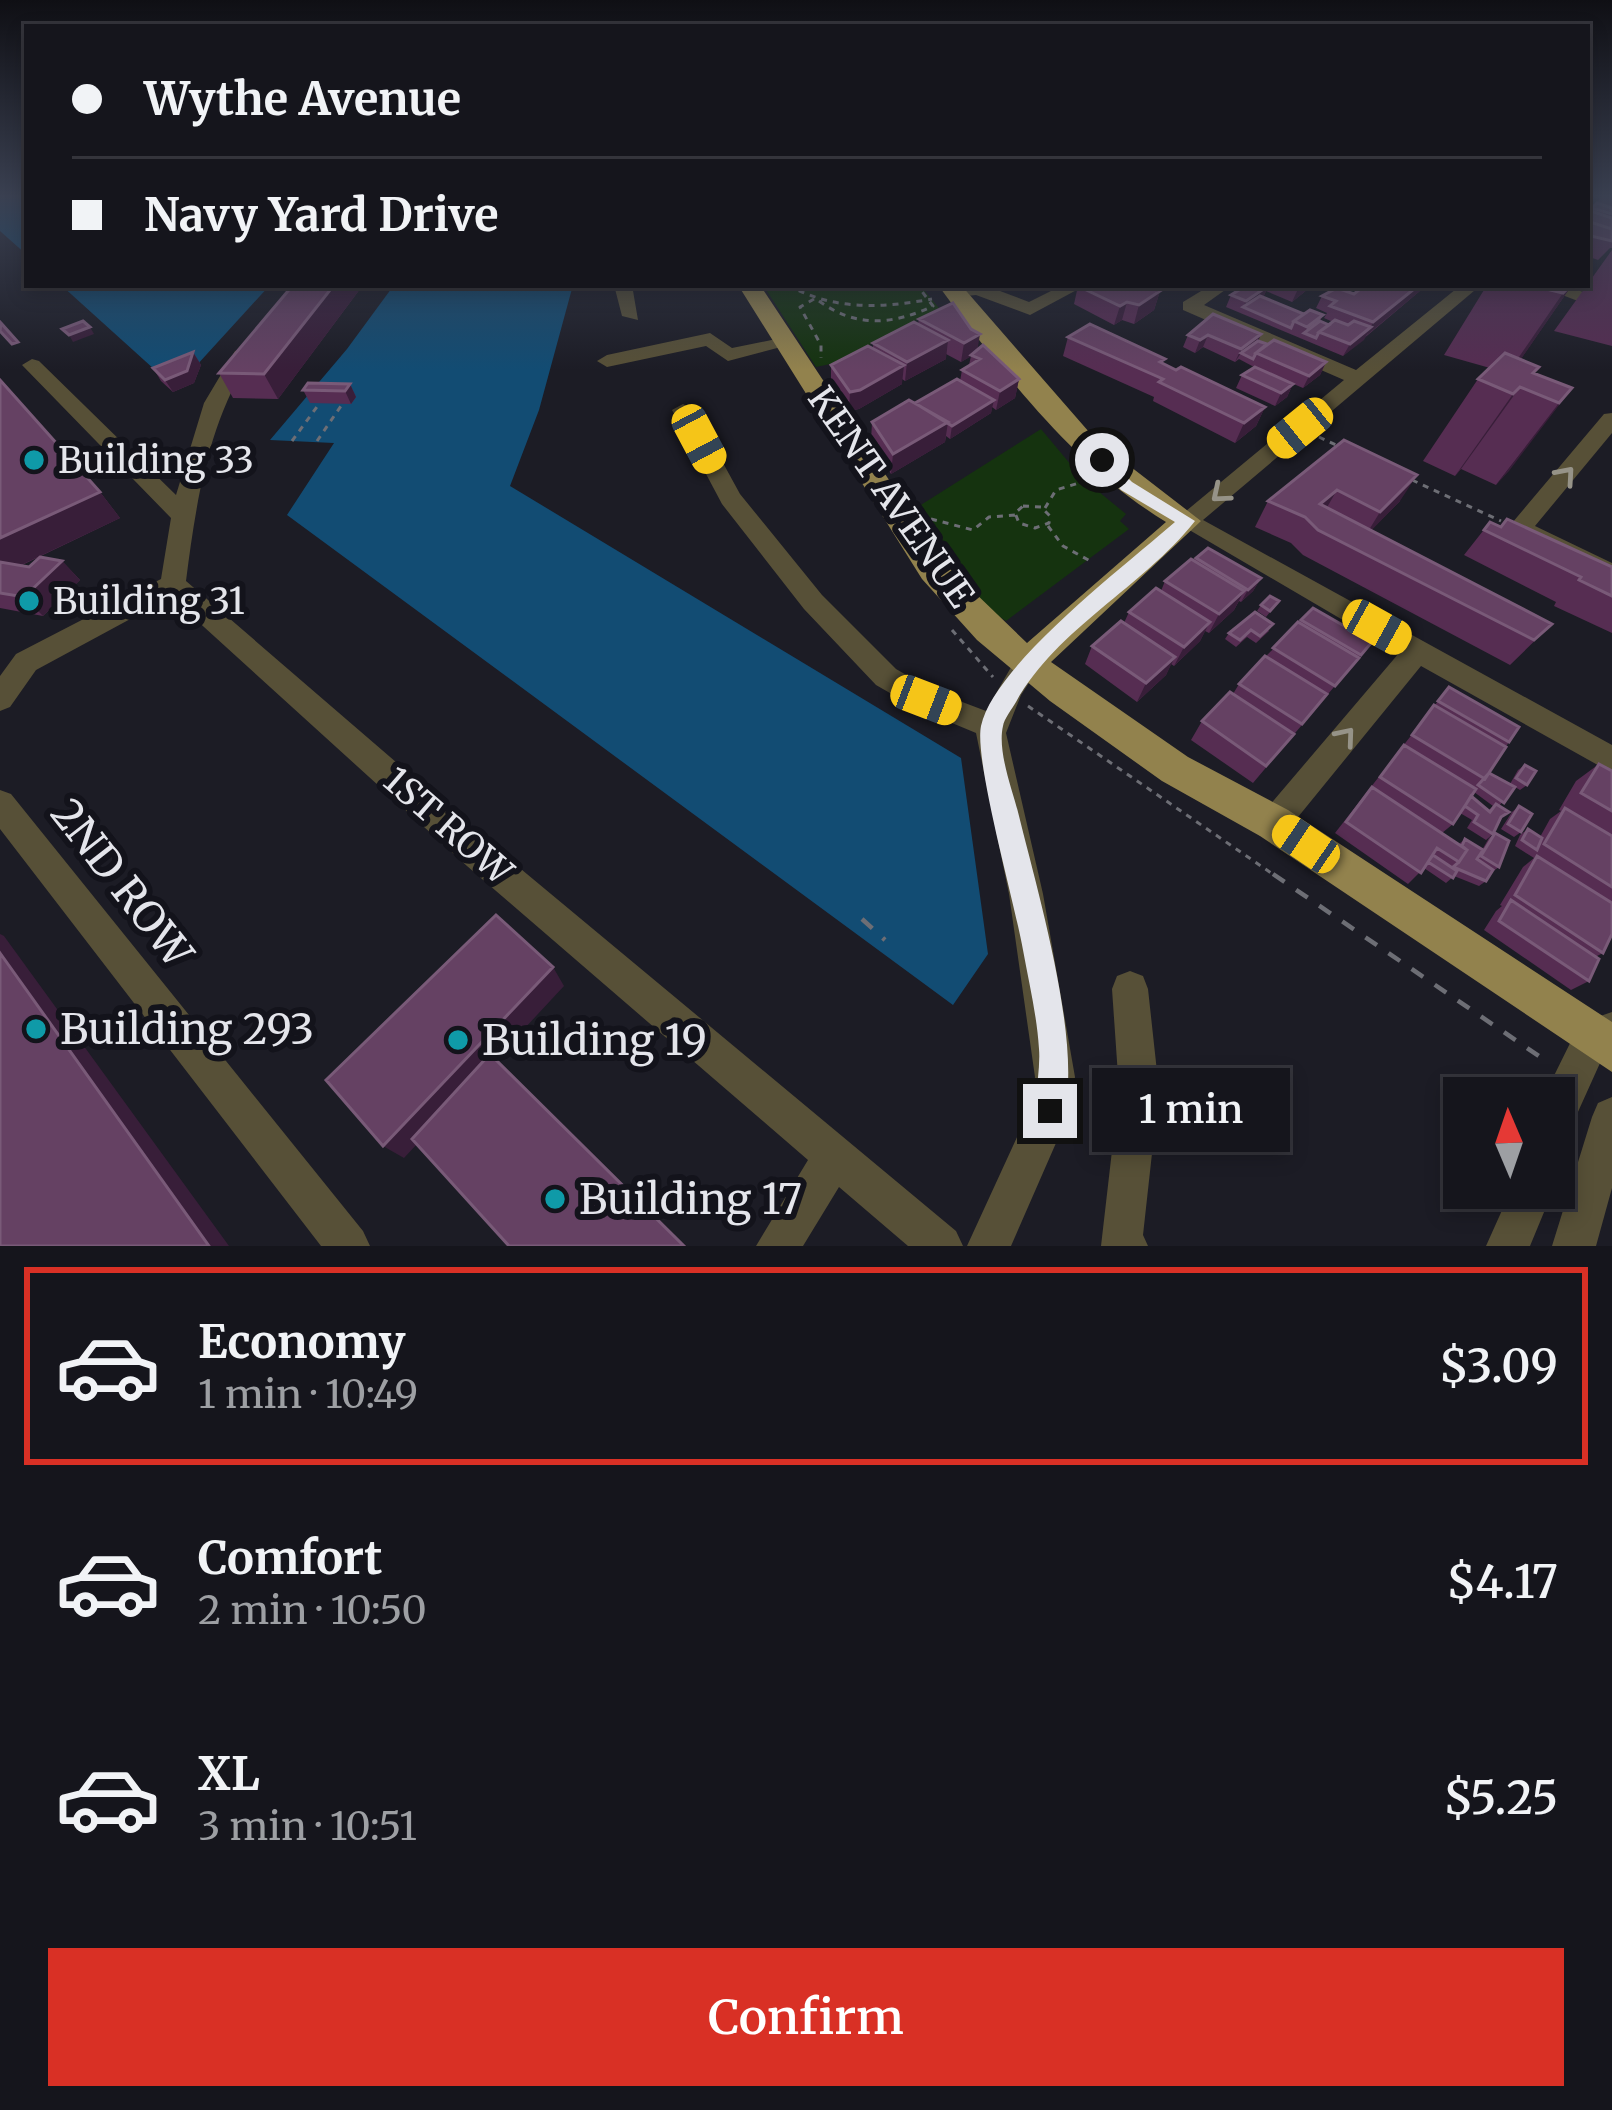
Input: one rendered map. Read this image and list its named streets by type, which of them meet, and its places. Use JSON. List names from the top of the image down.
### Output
{
  "streets": {
    "main road": ["KENT AVENUE"],
    "street": ["1ST ROW", "2ND ROW"]
  },
  "places": [
    "Building 33",
    "Building 31",
    "Building 293",
    "Building 19",
    "Building 17"
  ],
  "north": "top",
  "page": {
    "banner": ["Wythe Avenue", "Navy Yard Drive"],
    "bubble": "1 min",
    "list": [
      {
        "name": "Economy",
        "note": "1 min · 10:49",
        "value": "$3.09"
      },
      {
        "name": "Comfort",
        "note": "2 min · 10:50",
        "value": "$4.17"
      },
      {
        "name": "XL",
        "note": "3 min · 10:51",
        "value": "$5.25"
      }
    ],
    "buttons": "Confirm"
  }
}
